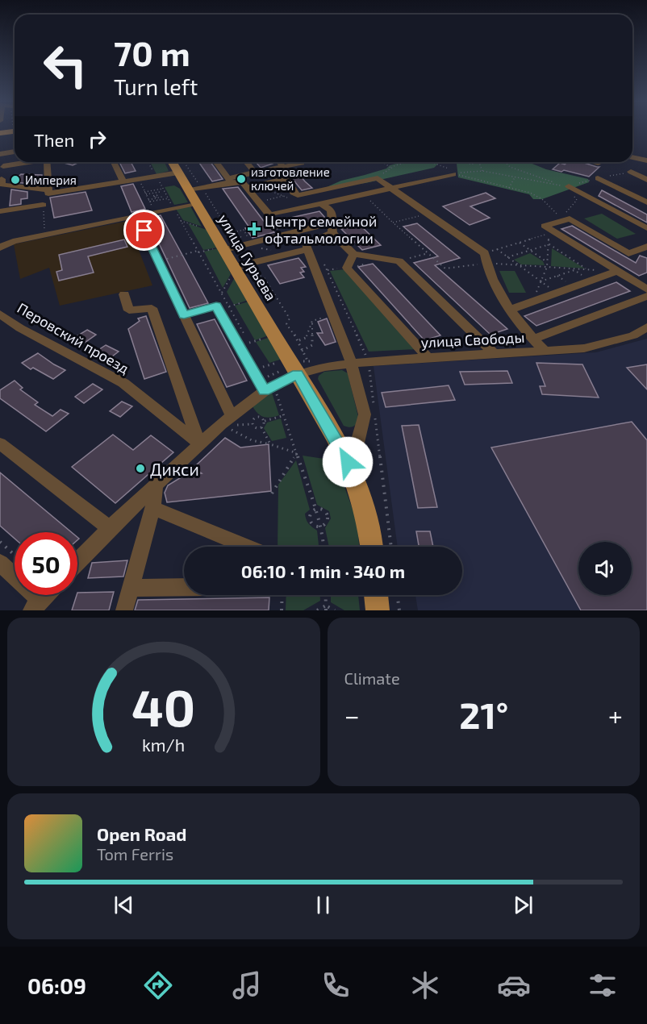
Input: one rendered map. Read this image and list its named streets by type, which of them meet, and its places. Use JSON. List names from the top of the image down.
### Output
{
  "streets": {
    "main road": ["улица Гурьева"],
    "street": ["Перовский проезд", "улица Свободы"]
  },
  "crossings": [
    ["улица Гурьева", "улица Свободы"],
    ["Перовский проезд", "улица Свободы"]
  ],
  "places": {
    "other": ["изготовление ключей", "Империя", "Дикси"],
    "health": ["Центр семейной офтальмологии"]
  },
  "page": {
    "turn": ["70 m", "Turn left"],
    "then": "Then",
    "limit": "50",
    "trip": "06:10 · 1 min · 340 m",
    "tile": "Climate",
    "heat": ["−", "21°", "+"],
    "song": ["Open Road", "Tom Ferris"],
    "tabs": "06:09",
    "gauge": ["40", "km/h"]
  }
}
